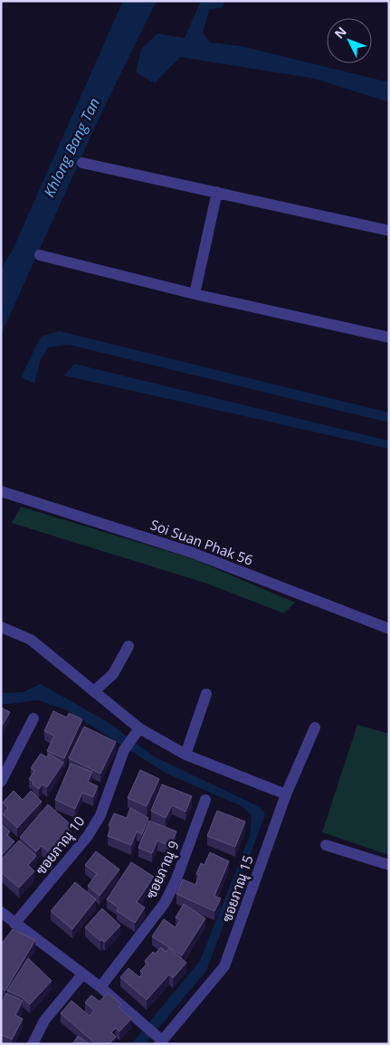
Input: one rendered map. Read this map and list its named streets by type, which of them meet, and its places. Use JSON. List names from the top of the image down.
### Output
{
  "streets": {
    "street": [
      "Soi Suan Phak 56",
      "ซอยภาณุ 10",
      "ซอยภาณุ 9",
      "ซอยภาณุ 15"
    ]
  },
  "water": ["Khlong Bang Tan"],
  "north": "top left"
}
